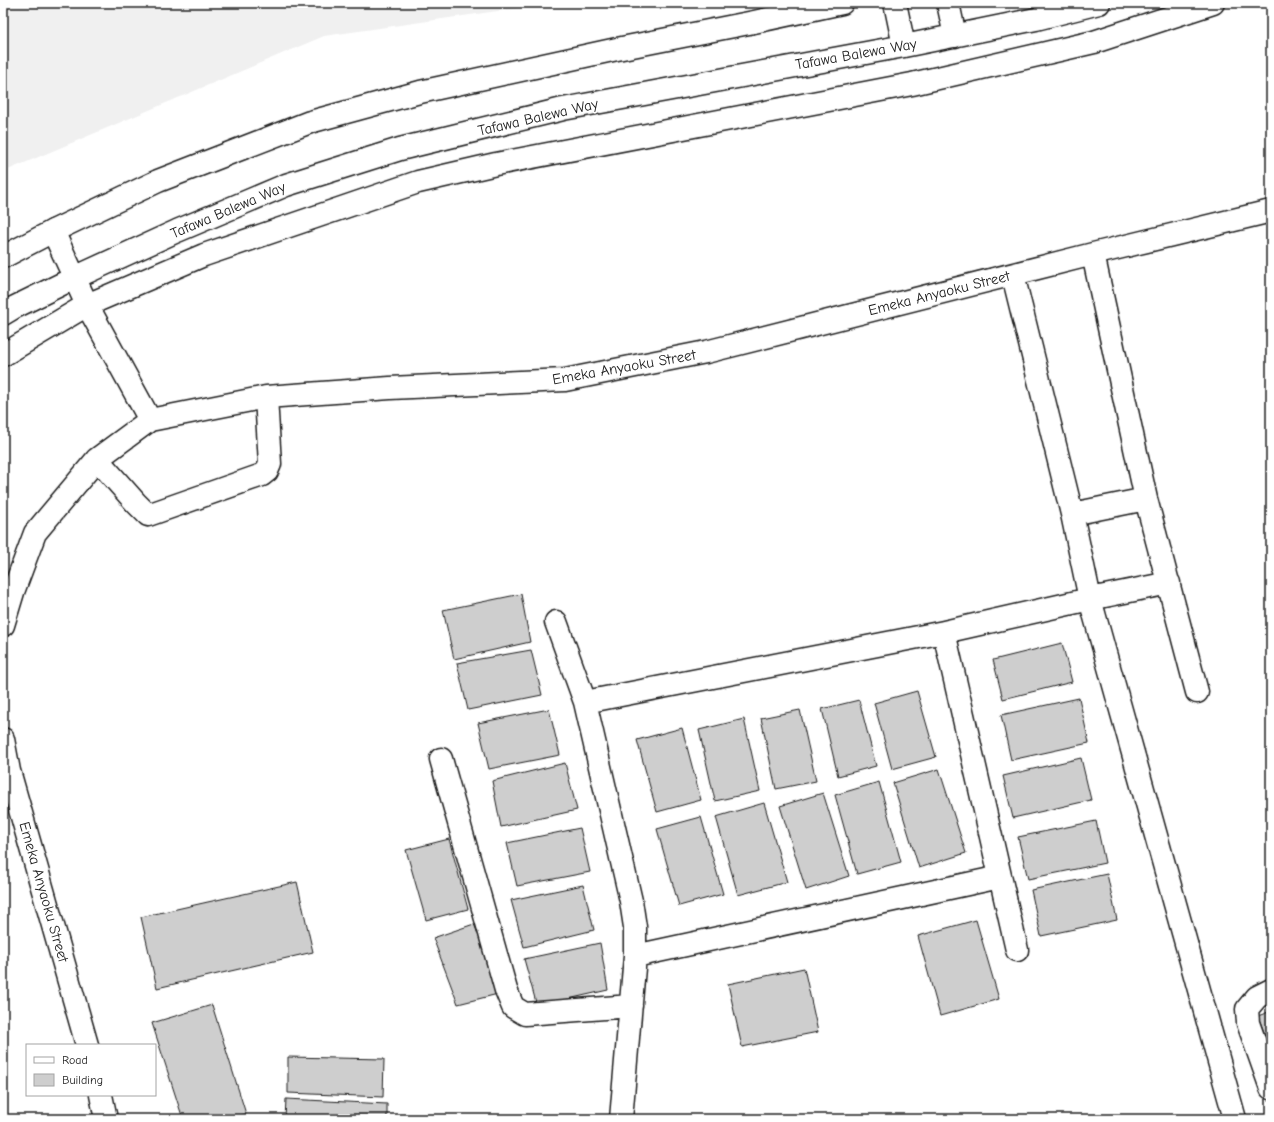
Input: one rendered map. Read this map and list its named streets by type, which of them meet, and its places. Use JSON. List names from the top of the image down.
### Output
{
  "streets": {
    "street": ["Tafawa Balewa Way", "Emeka Anyaoku Street"]
  },
  "legend": ["Road", "Building"]
}
